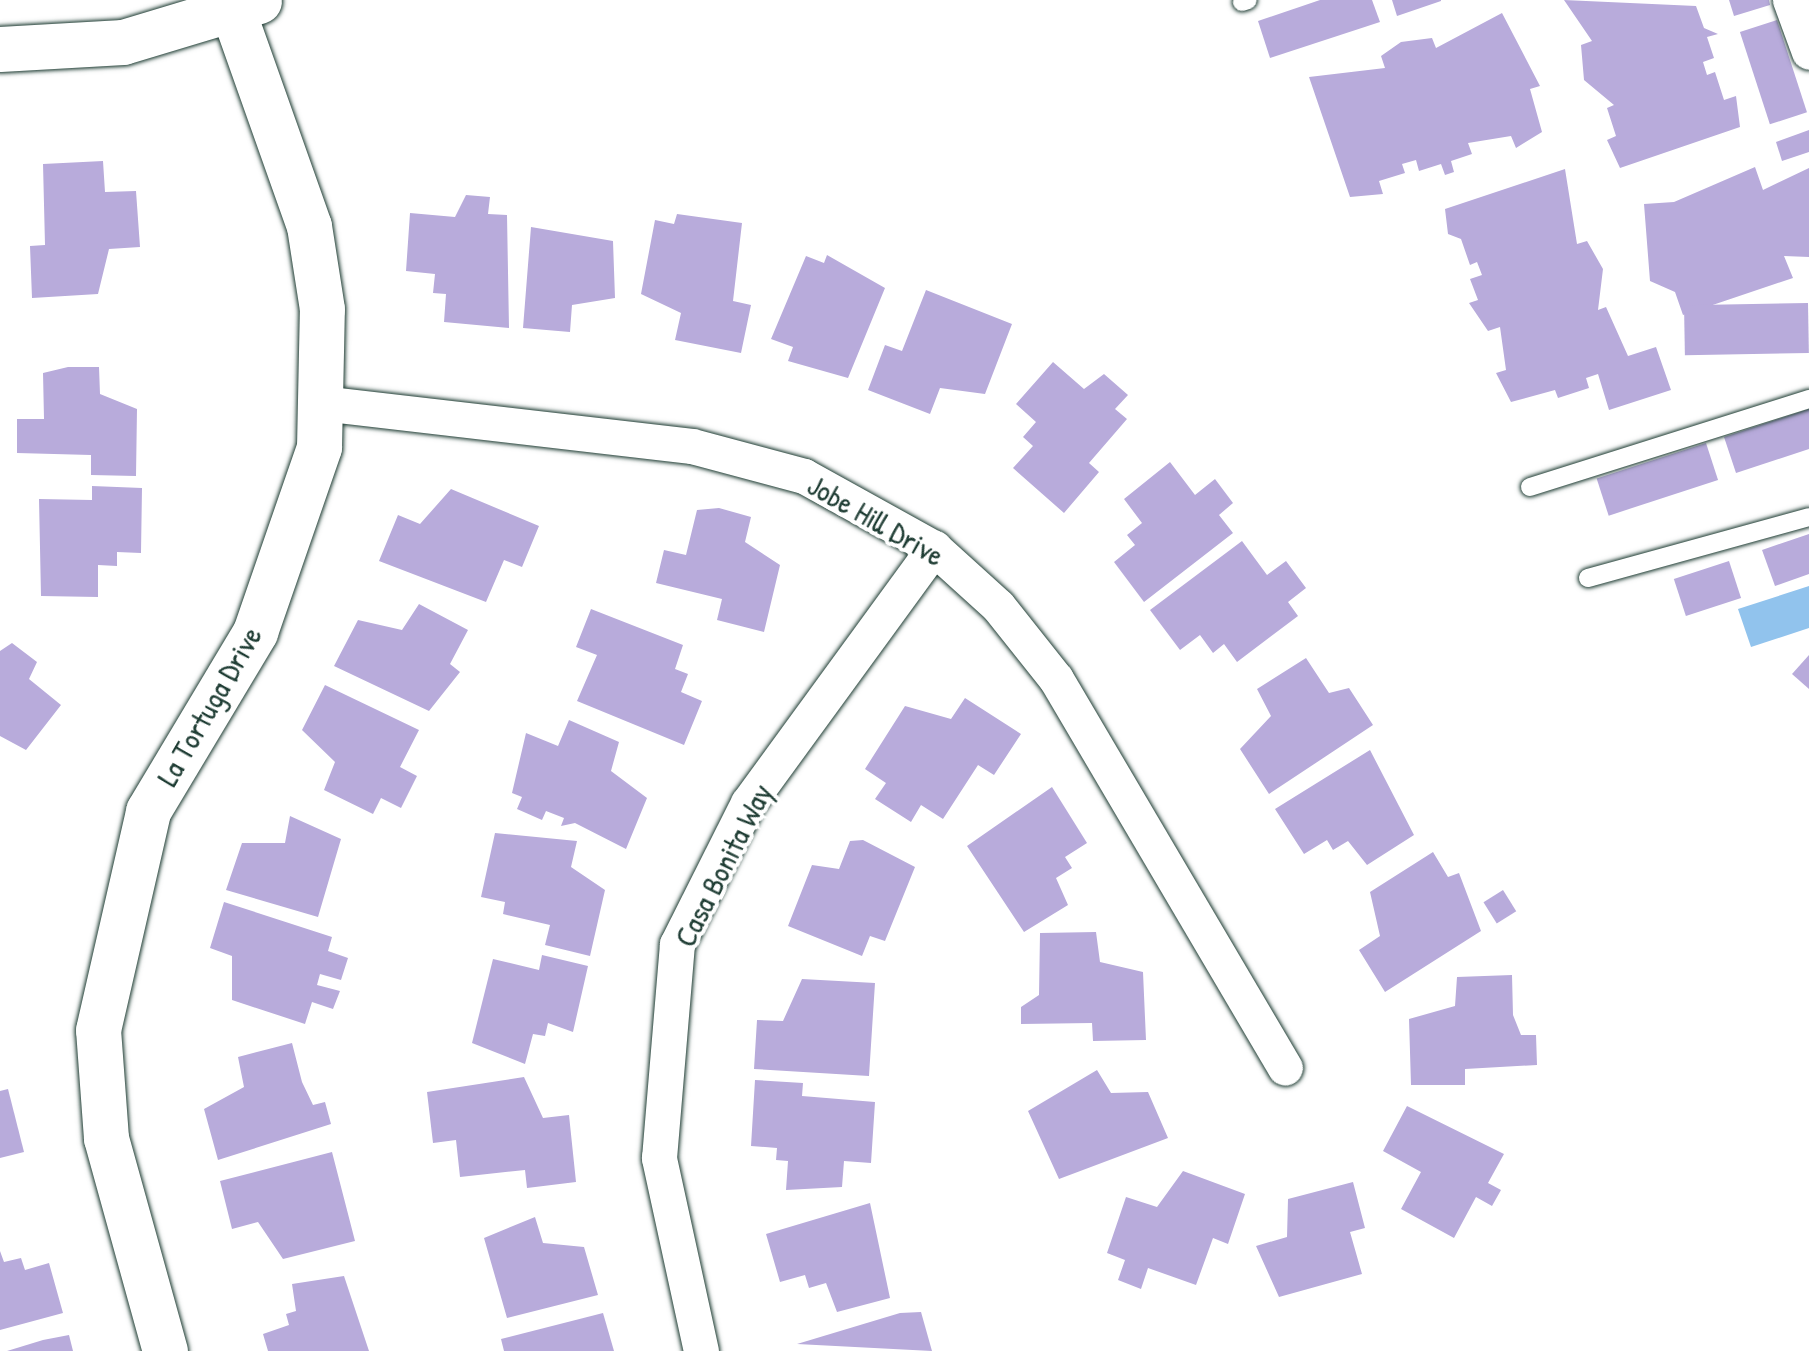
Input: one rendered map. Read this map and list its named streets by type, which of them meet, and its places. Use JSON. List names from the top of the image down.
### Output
{
  "streets": {
    "street": ["Jobe Hill Drive", "La Tortuga Drive", "Casa Bonita Way"]
  },
  "crossings": [
    ["Jobe Hill Drive", "La Tortuga Drive"],
    ["Jobe Hill Drive", "Casa Bonita Way"]
  ]
}
